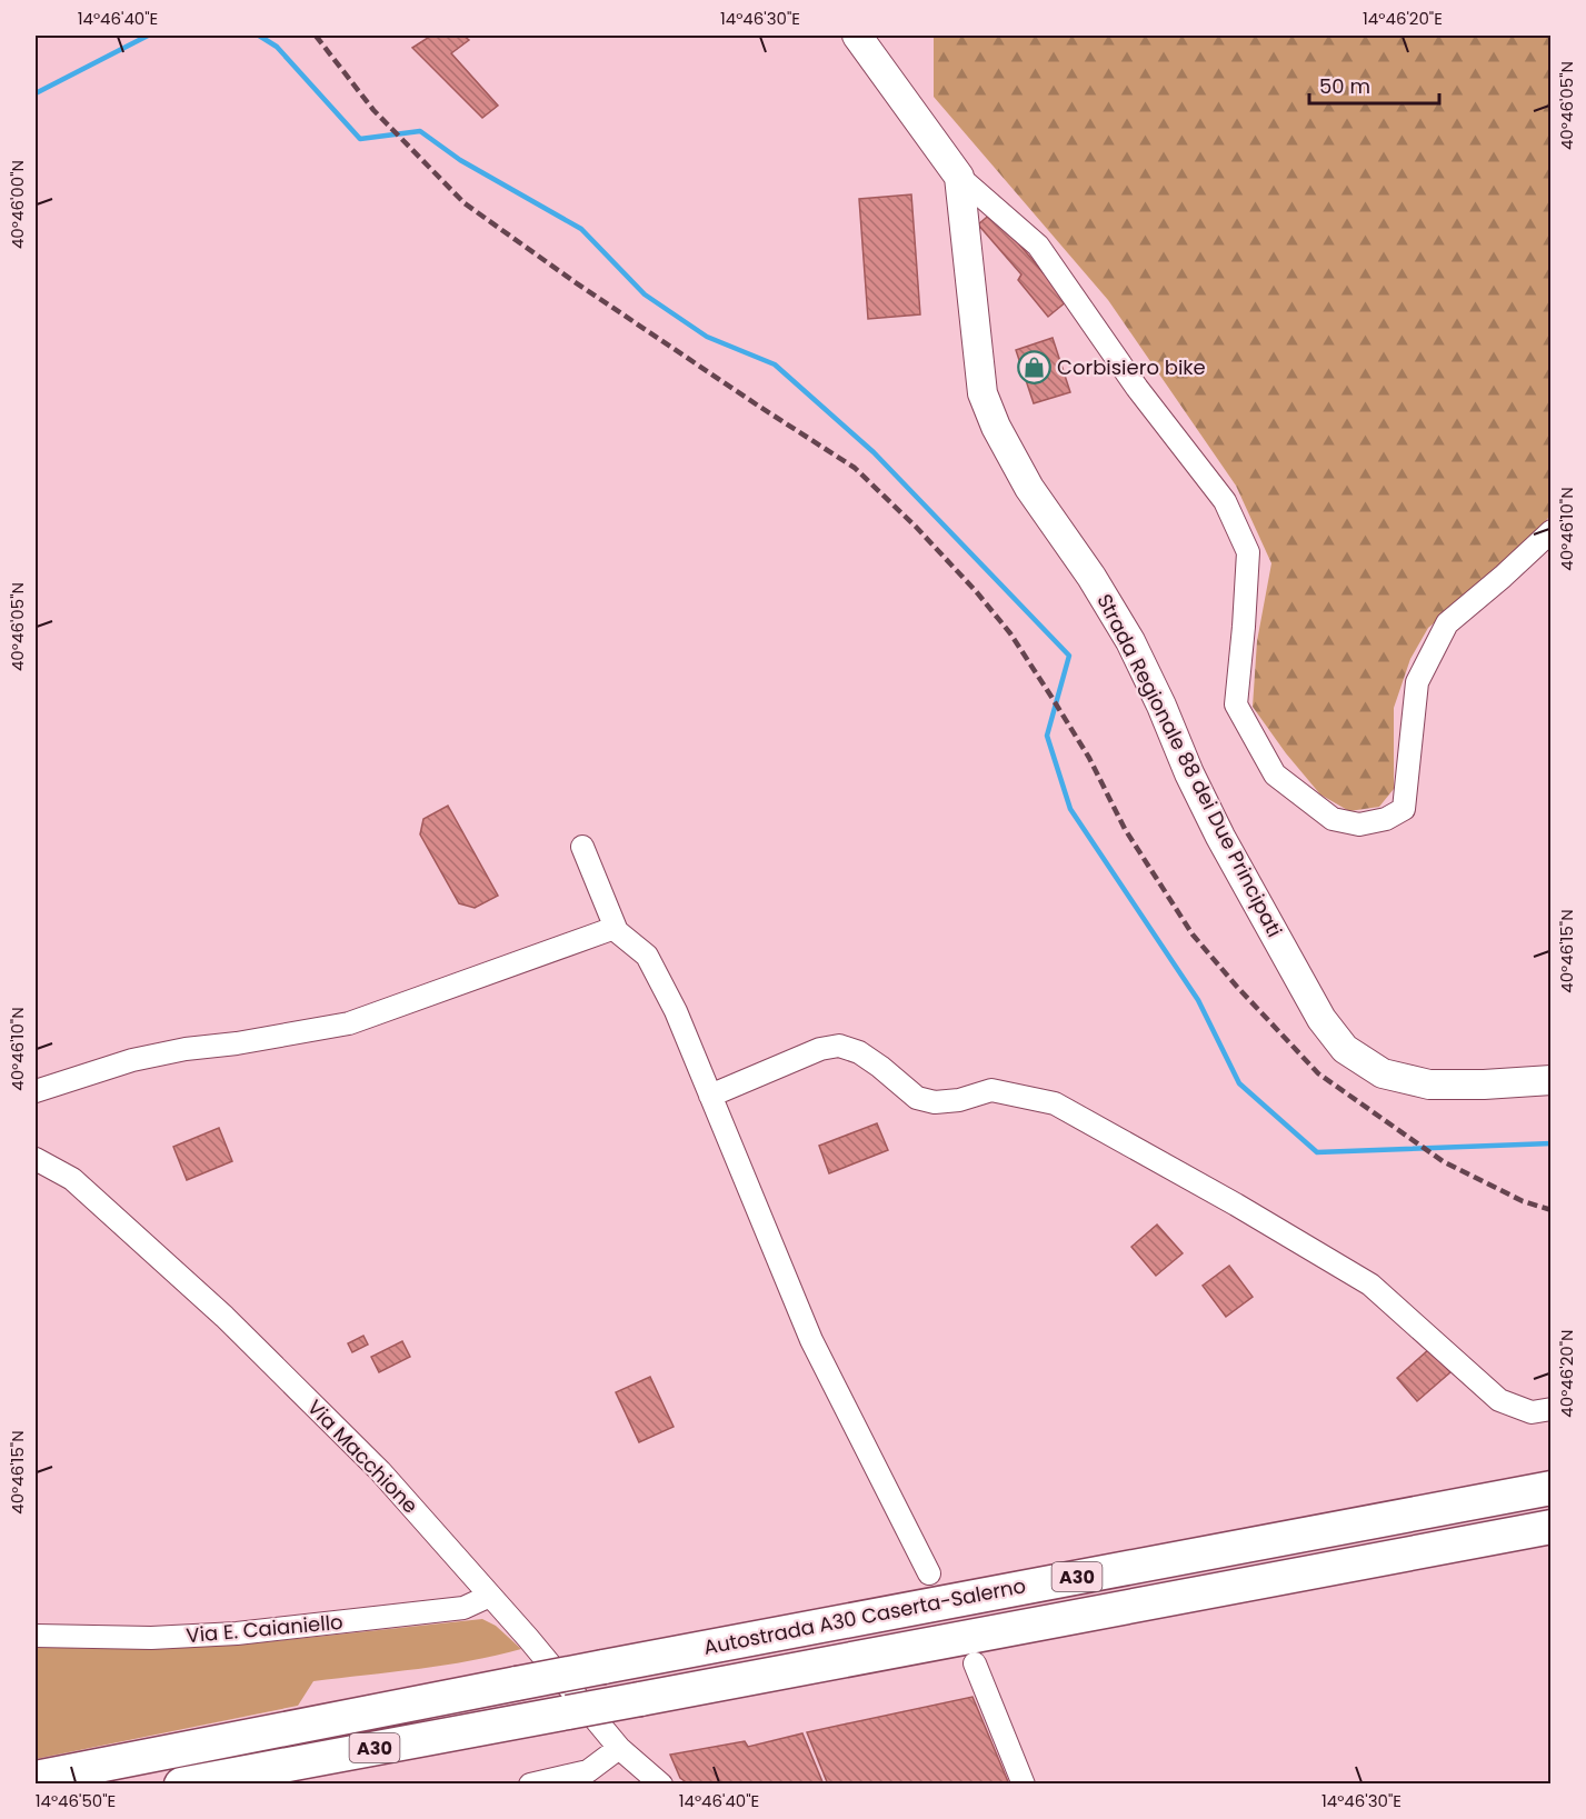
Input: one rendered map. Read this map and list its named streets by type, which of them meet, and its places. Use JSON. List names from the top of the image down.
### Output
{
  "streets": {
    "highway": ["A30", "Autostrada A30 Caserta-Salerno"],
    "main road": ["Strada Regionale 88 dei Due Principati"],
    "street": ["Via Macchione", "Via E. Caianiello"]
  },
  "crossings": [
    ["Via Macchione", "Via E. Caianiello"],
    ["A30", "Autostrada A30 Caserta-Salerno"]
  ],
  "places": {
    "shop": ["Corbisiero bike"]
  },
  "scale_bar": "50 m",
  "coordinates": [
    "14°46'40\"E",
    "14°46'30\"E",
    "14°46'20\"E",
    "40°46'05\"N",
    "40°46'00\"N",
    "40°46'10\"N",
    "40°46'15\"N",
    "40°46'20\"N",
    "14°46'50\"E"
  ]
}
